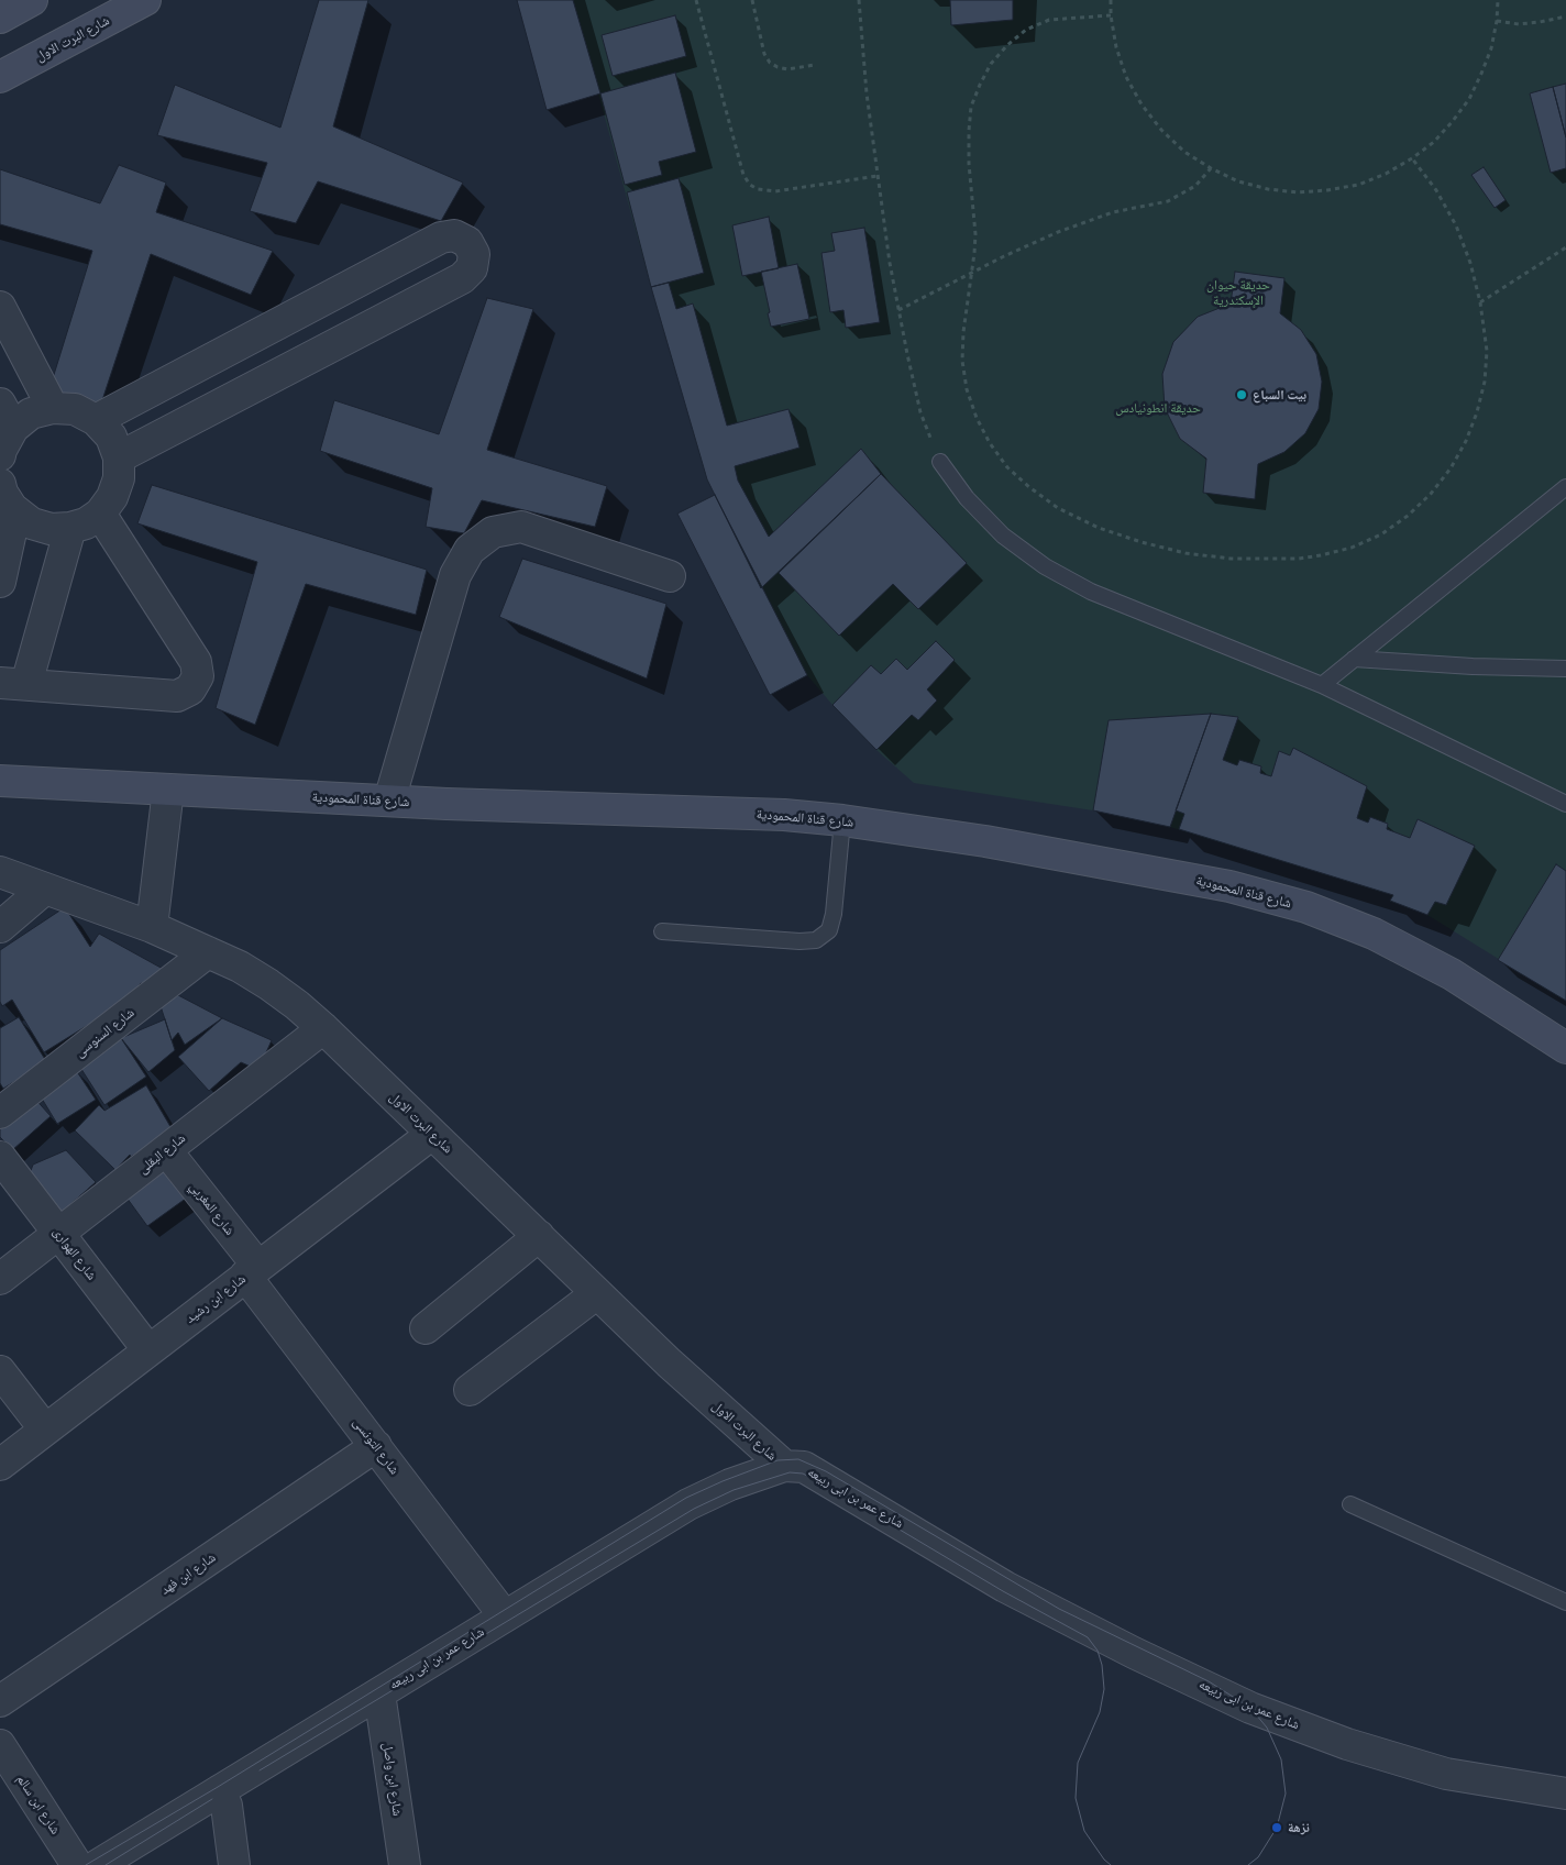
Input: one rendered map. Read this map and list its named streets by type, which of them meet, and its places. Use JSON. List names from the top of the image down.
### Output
{
  "streets": {
    "main road": ["شارع البرت الاول", "شارع قناة المحمودية"],
    "street": [
      "شارع السنوسى",
      "شارع البقلى",
      "شارع المغربي",
      "شارع الهوارى",
      "شارع ابن رشيد",
      "شارع التونسى",
      "شارع عمر بن ابى ربيعه",
      "شارع ابن فهد",
      "شارع ابن واصل",
      "شارع ابن سالم"
    ]
  },
  "crossings": [
    ["شارع البرت الاول", "شارع السنوسى"],
    ["شارع البرت الاول", "شارع البقلى"],
    ["شارع البرت الاول", "شارع ابن رشيد"],
    ["شارع البرت الاول", "شارع عمر بن ابى ربيعه"],
    ["شارع البقلى", "شارع المغربي"],
    ["شارع البقلى", "شارع الهوارى"],
    ["شارع المغربي", "شارع ابن رشيد"],
    ["شارع المغربي", "شارع التونسى"],
    ["شارع الهوارى", "شارع ابن رشيد"],
    ["شارع ابن رشيد", "شارع التونسى"],
    ["شارع التونسى", "شارع عمر بن ابى ربيعه"],
    ["شارع التونسى", "شارع ابن فهد"],
    ["شارع عمر بن ابى ربيعه", "شارع ابن واصل"]
  ],
  "parks": ["حديقة حيوان الإسكندرية", "حديقة انطونيادس"],
  "places": ["بيت السباع", "نزهة"]
}
